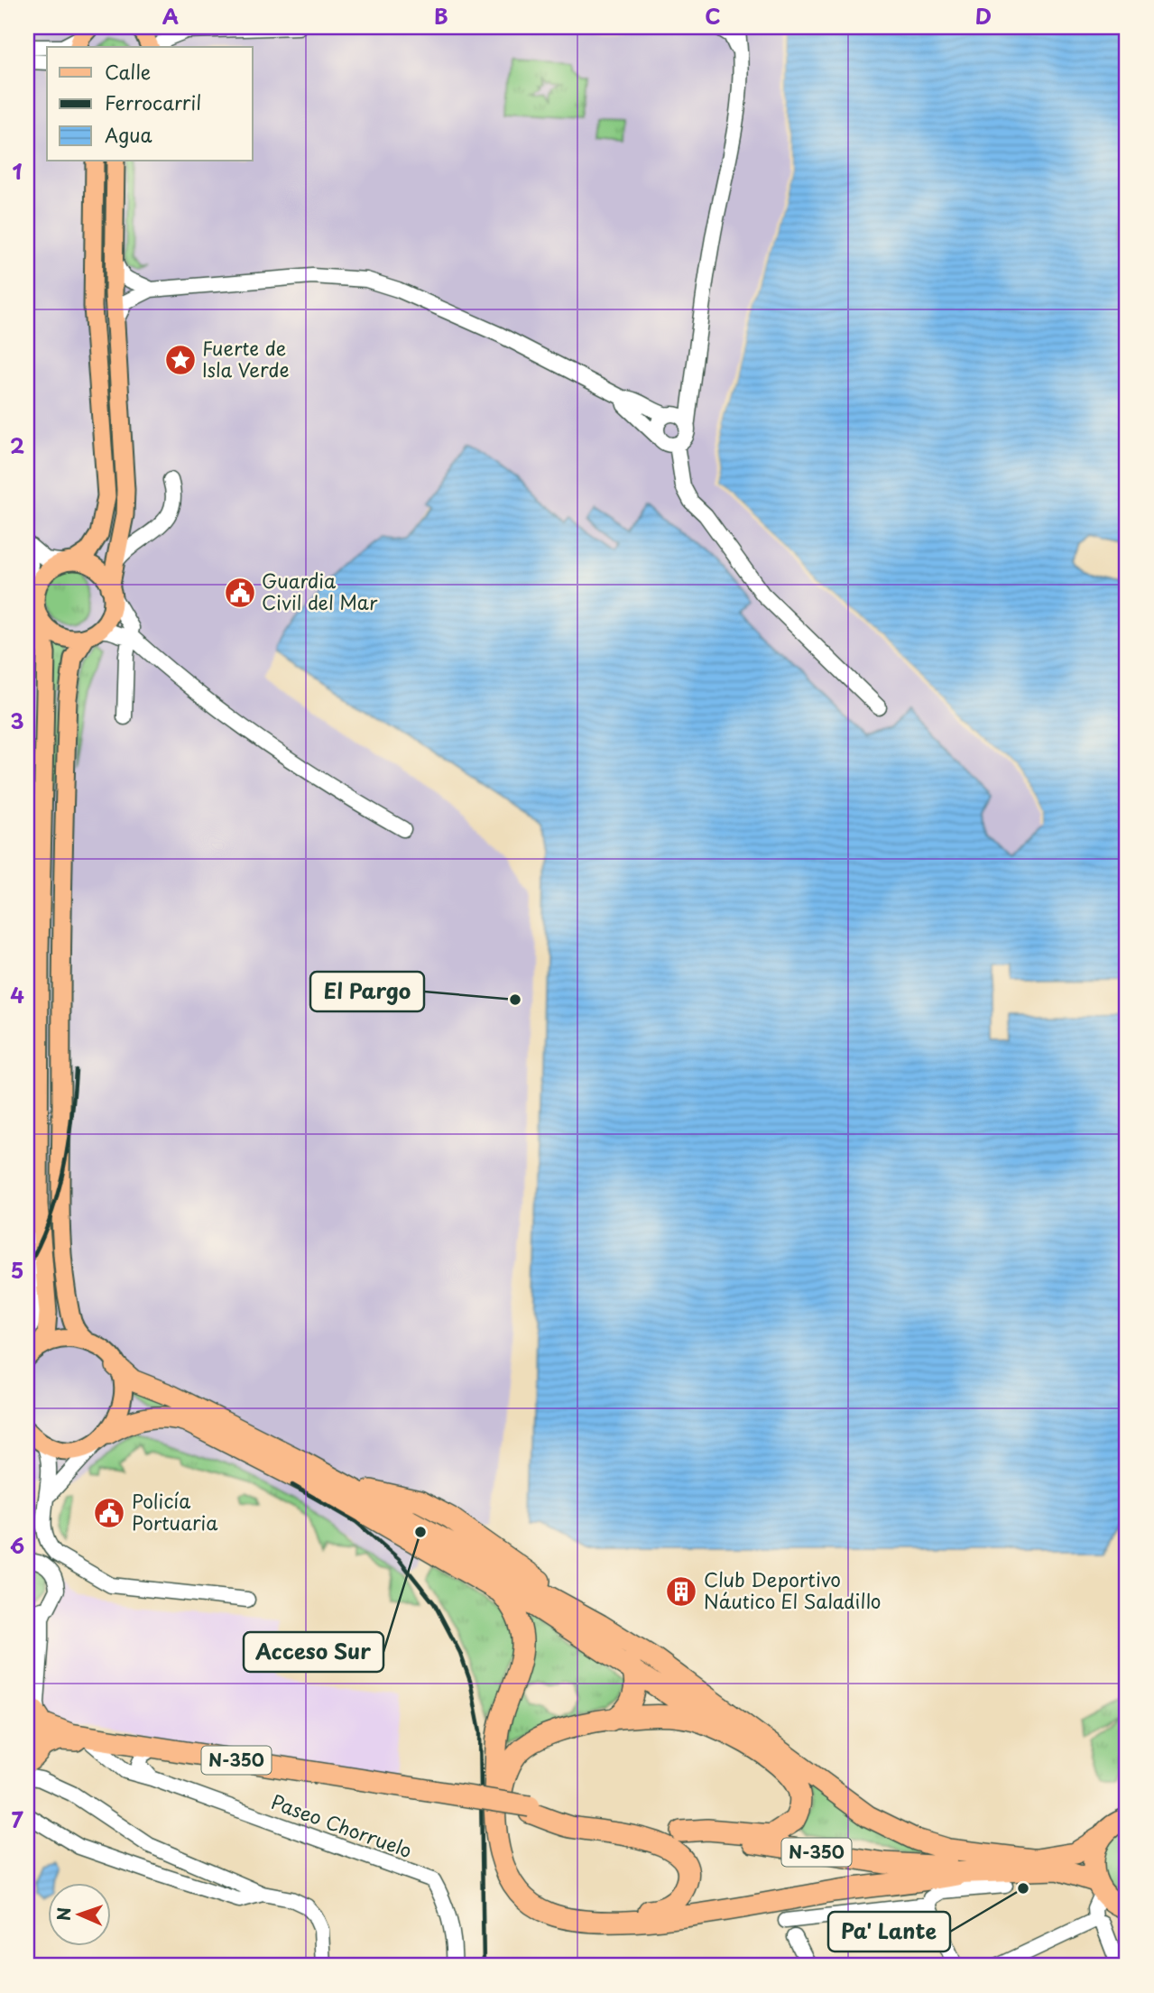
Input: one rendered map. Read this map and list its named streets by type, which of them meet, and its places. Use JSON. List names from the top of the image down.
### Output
{
  "streets": {
    "highway": ["N-350"],
    "street": ["Paseo Chorruelo"]
  },
  "crossings": [
    ["N-350", "Paseo Chorruelo"]
  ],
  "places": {
    "place": ["Fuerte de Isla Verde"],
    "public building": ["Guardia Civil del Mar", "Policía Portuaria"],
    "other": ["El Pargo", "Acceso Sur", "Pa' Lante"],
    "building": ["Club Deportivo Náutico El Saladillo"]
  },
  "legend": ["Calle", "Ferrocarril", "Agua"],
  "north": "left",
  "grid": {
    "columns": [
      "A",
      "B",
      "C",
      "D"
    ],
    "rows": [
      "1",
      "2",
      "3",
      "4",
      "5",
      "6",
      "7"
    ]
  }
}
